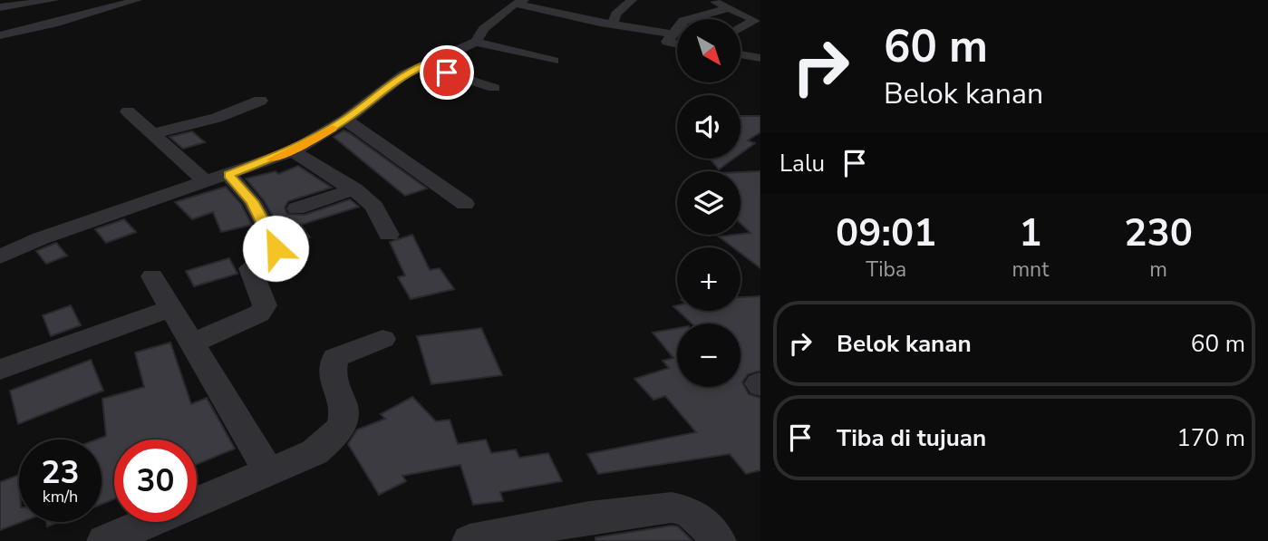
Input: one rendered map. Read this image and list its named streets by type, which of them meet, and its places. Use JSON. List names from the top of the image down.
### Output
{
  "north": "bottom right",
  "page": {
    "turn": ["60 m", "Belok kanan"],
    "map_buttons": ["+", "−"],
    "then": "Lalu",
    "eta": [
      "09:01",
      "Tiba",
      "1",
      "mnt",
      "230",
      "m"
    ],
    "list": [
      {
        "name": "Belok kanan",
        "value": "60 m"
      },
      {
        "name": "Tiba di tujuan",
        "value": "170 m"
      }
    ],
    "speed": "23 km/h",
    "limit": "30"
  }
}
